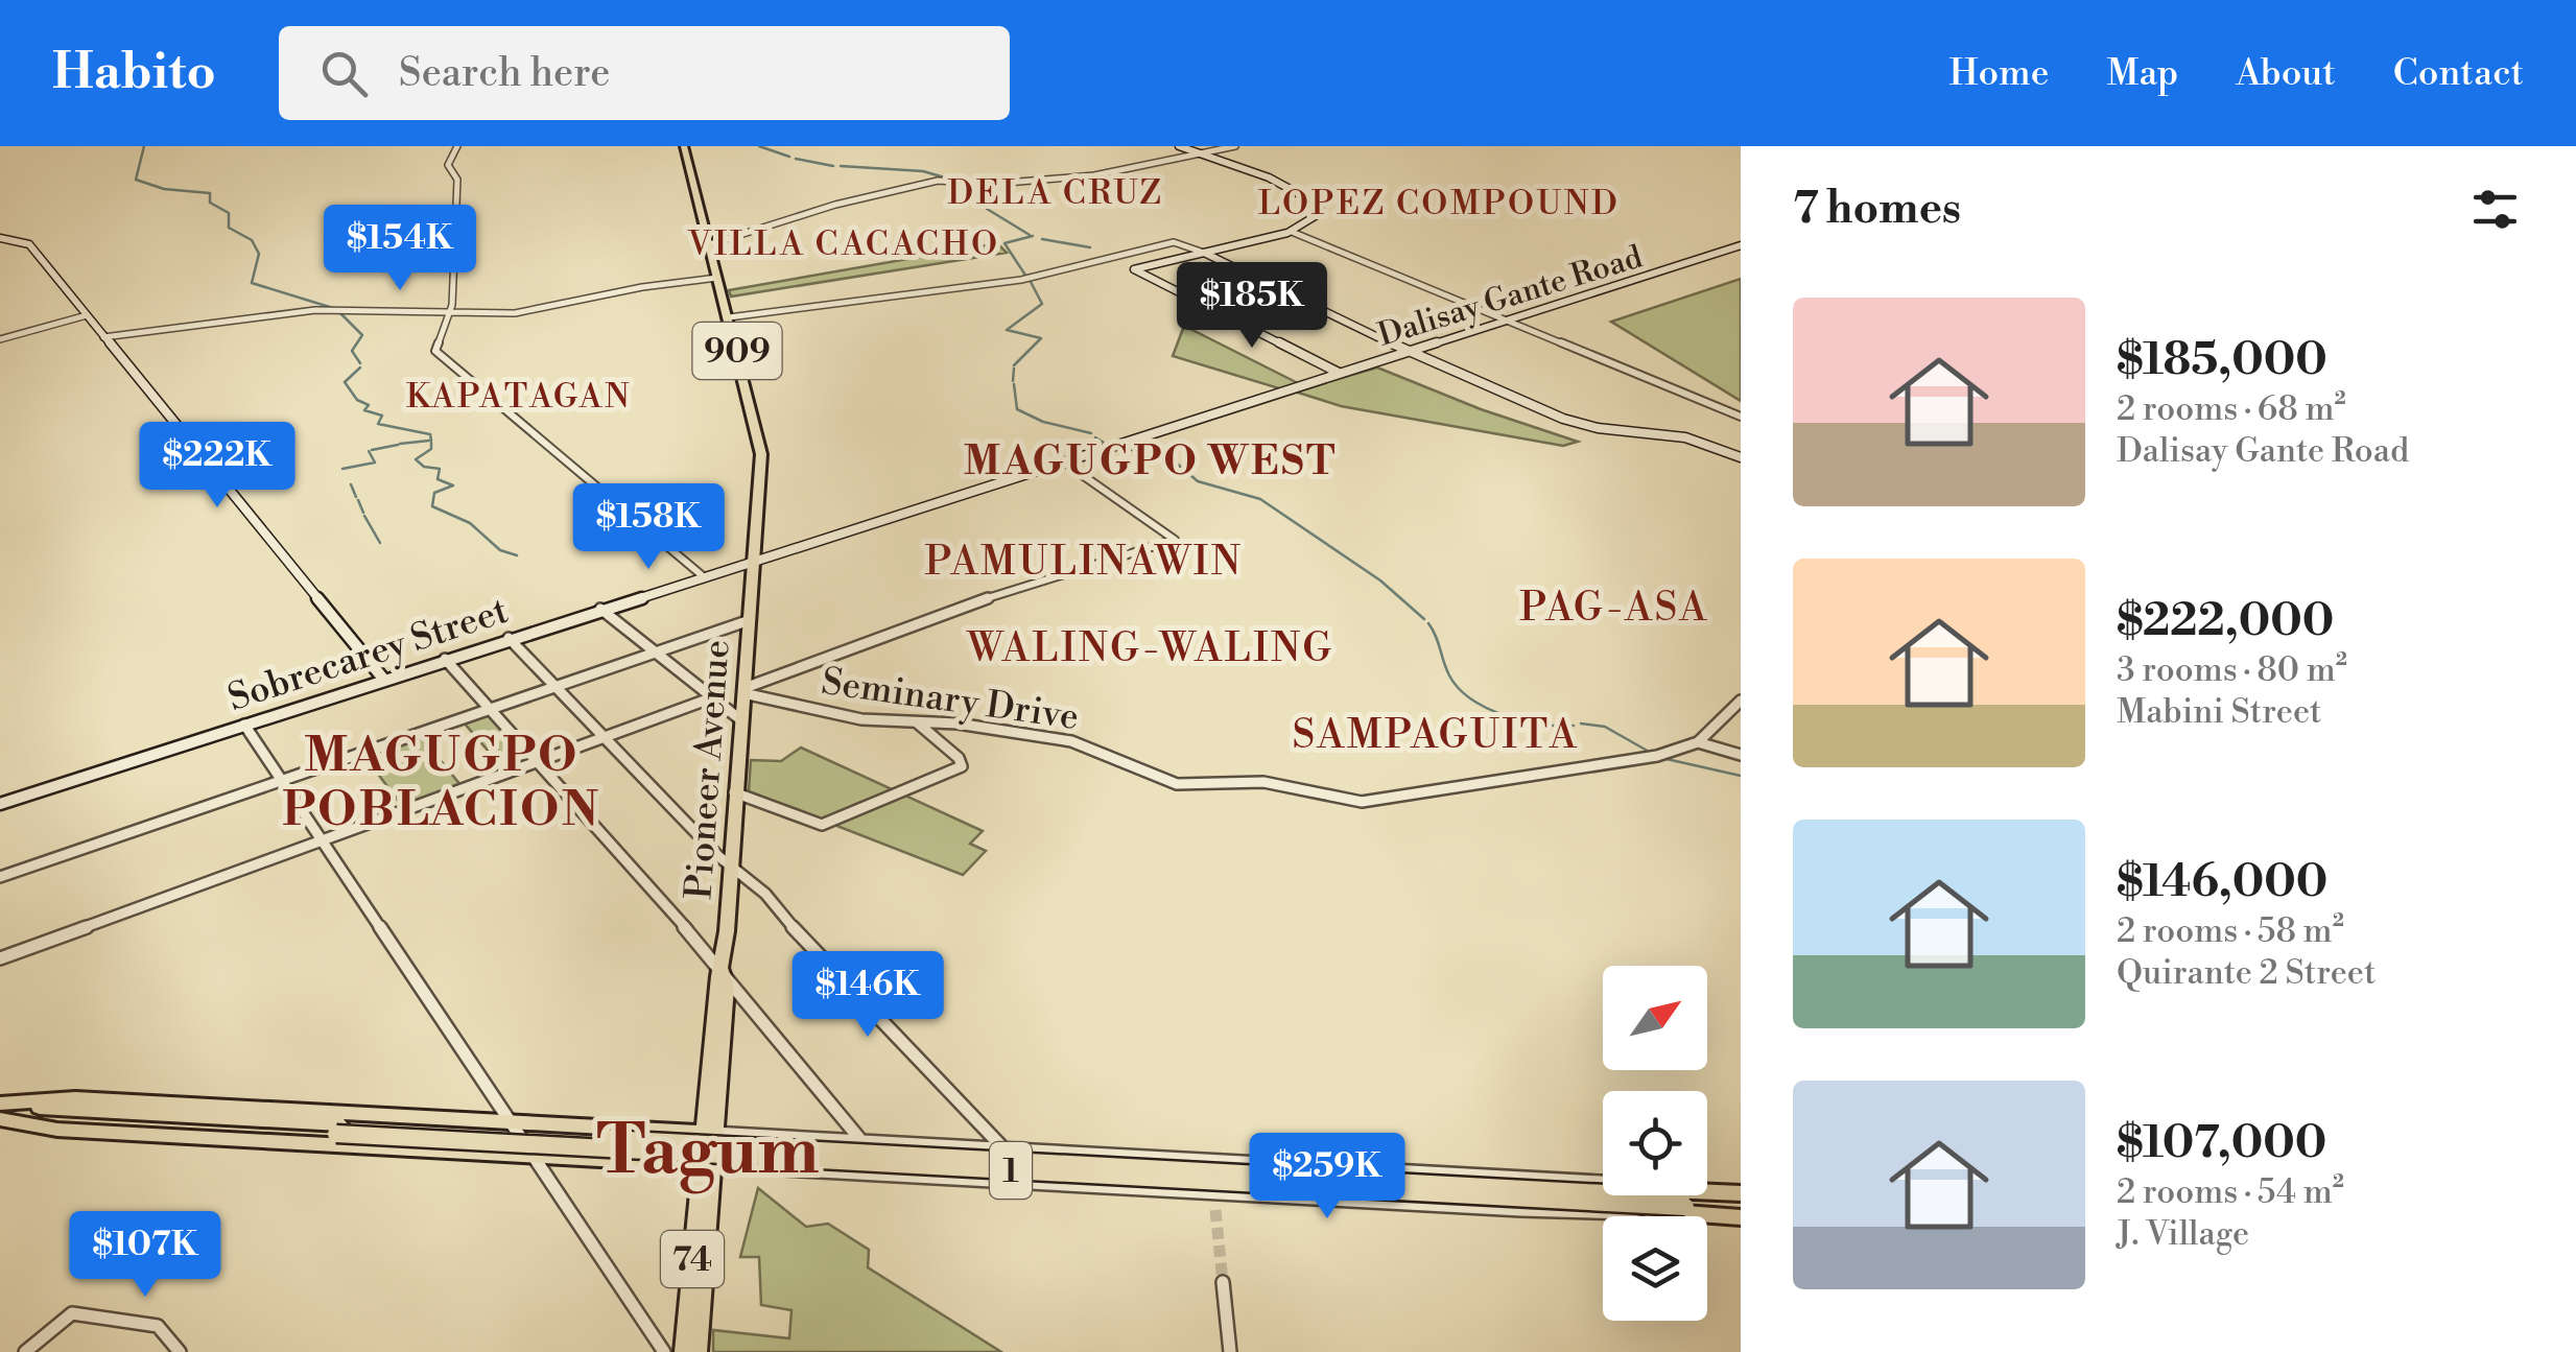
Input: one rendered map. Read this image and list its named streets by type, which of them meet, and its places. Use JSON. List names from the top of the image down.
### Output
{
  "streets": {
    "highway": [
      "909",
      "Pioneer Avenue",
      "1",
      "74"
    ],
    "main road": ["Dalisay Gante Road", "Sobrecarey Street"],
    "street": ["Seminary Drive"]
  },
  "crossings": [
    ["Dalisay Gante Road", "Sobrecarey Street"],
    ["Dalisay Gante Road", "Pioneer Avenue"],
    ["Sobrecarey Street", "Pioneer Avenue"],
    ["Seminary Drive", "Pioneer Avenue"],
    ["Pioneer Avenue", "1"],
    ["Pioneer Avenue", "74"],
    ["1", "74"]
  ],
  "districts": [
    "DELA CRUZ",
    "LOPEZ COMPOUND",
    "VILLA CACACHO",
    "KAPATAGAN",
    "MAGUGPO WEST",
    "PAMULINAWIN",
    "PAG-ASA",
    "WALING-WALING",
    "SAMPAGUITA",
    "MAGUGPO POBLACION",
    "Tagum"
  ],
  "north": "top right",
  "page": {
    "header": "Habito",
    "search": "Search here",
    "nav": [
      "Home",
      "Map",
      "About",
      "Contact"
    ],
    "heading": "7 homes",
    "price": [
      "$154K",
      "$185K",
      "$222K",
      "$158K",
      "$146K",
      "$259K",
      "$107K"
    ],
    "list": [
      {
        "name": "$185,000",
        "note": "2 rooms · 68 m² · Dalisay Gante Road"
      },
      {
        "name": "$222,000",
        "note": "3 rooms · 80 m² · Mabini Street"
      },
      {
        "name": "$146,000",
        "note": "2 rooms · 58 m² · Quirante 2 Street"
      },
      {
        "name": "$107,000",
        "note": "2 rooms · 54 m² · J. Village"
      }
    ]
  }
}
